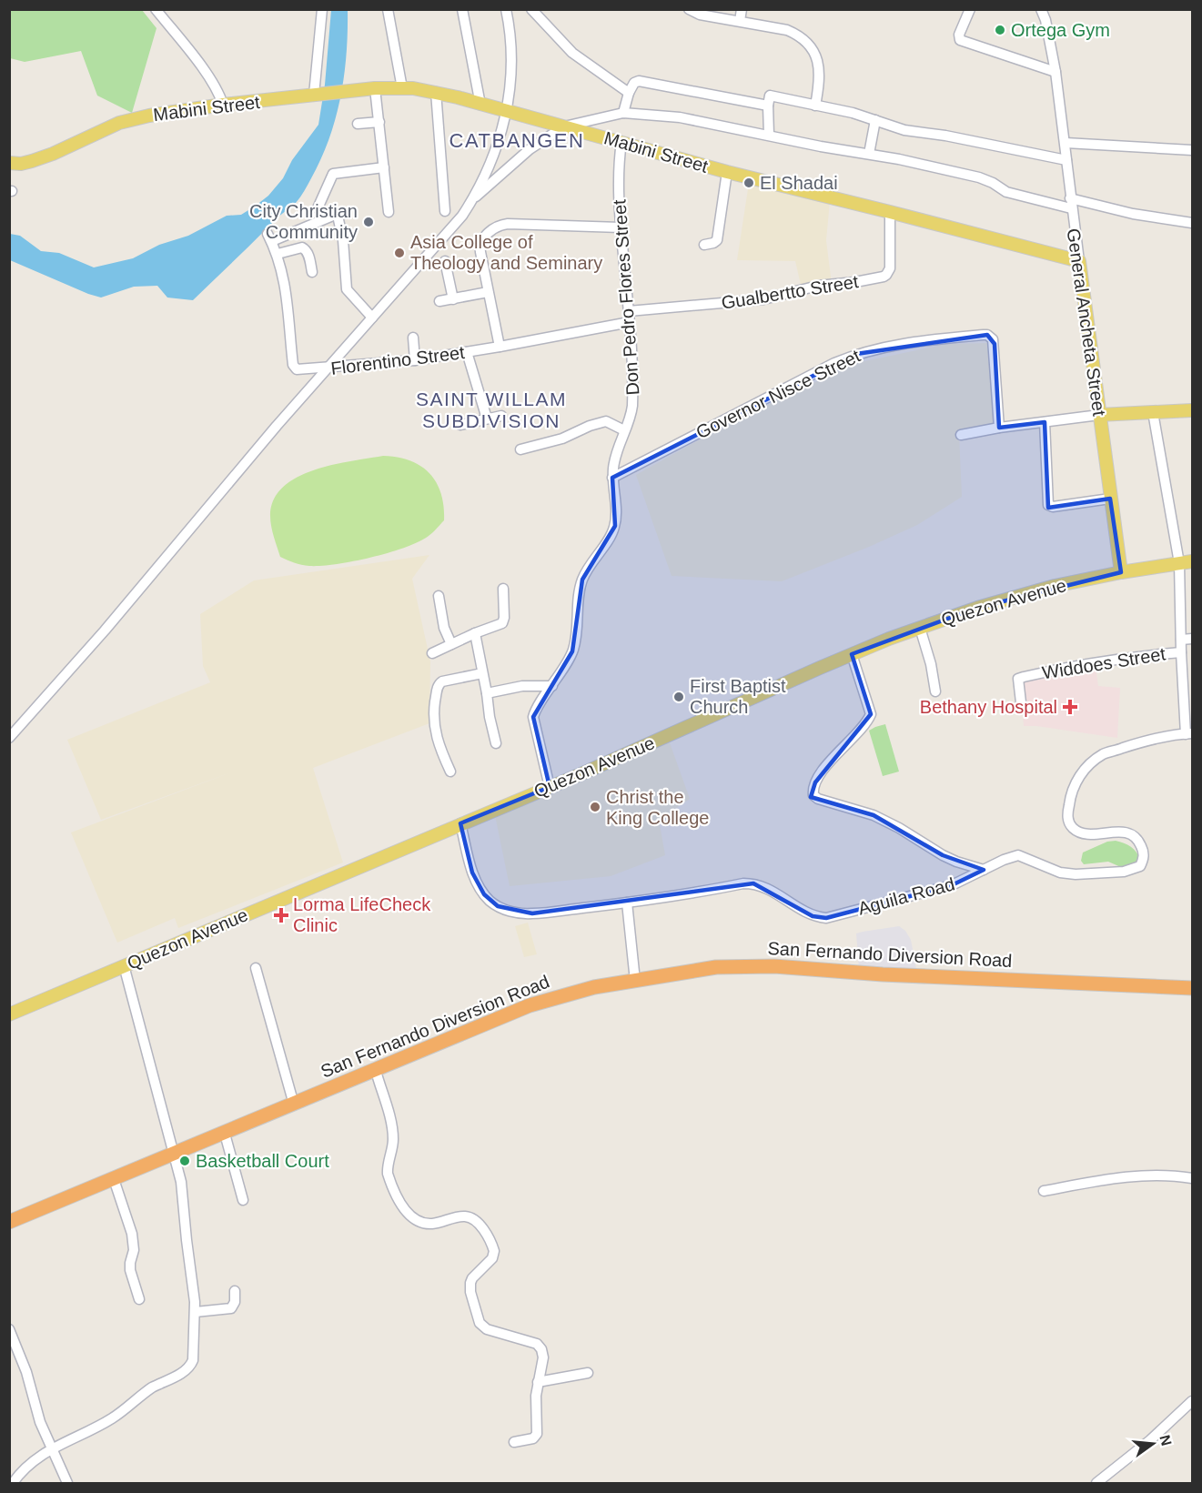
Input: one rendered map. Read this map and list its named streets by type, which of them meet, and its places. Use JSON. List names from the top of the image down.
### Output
{
  "streets": {
    "highway": ["San Fernando Diversion Road"],
    "main road": ["Mabini Street", "General Ancheta Street", "Quezon Avenue"],
    "street": [
      "Gualbertto Street",
      "Don Pedro Flores Street",
      "Florentino Street",
      "Governor Nisce Street",
      "Widdoes Street",
      "Aguila Road"
    ]
  },
  "crossings": [
    ["Mabini Street", "Gualbertto Street"],
    ["Mabini Street", "Don Pedro Flores Street"],
    ["Mabini Street", "General Ancheta Street"],
    ["Gualbertto Street", "Don Pedro Flores Street"],
    ["Don Pedro Flores Street", "Florentino Street"],
    ["Don Pedro Flores Street", "Governor Nisce Street"],
    ["Don Pedro Flores Street", "Quezon Avenue"],
    ["General Ancheta Street", "Quezon Avenue"],
    ["Quezon Avenue", "Aguila Road"]
  ],
  "districts": ["CATBANGEN", "SAINT WILLAM SUBDIVISION"],
  "places": {
    "other": [
      "Ortega Gym",
      "El Shadai",
      "City Christian Community",
      "Asia College of Theology and Seminary",
      "First Baptist Church",
      "Christ the King College",
      "Basketball Court"
    ],
    "health": ["Bethany Hospital", "Lorma LifeCheck Clinic"]
  },
  "north": "right"
}
